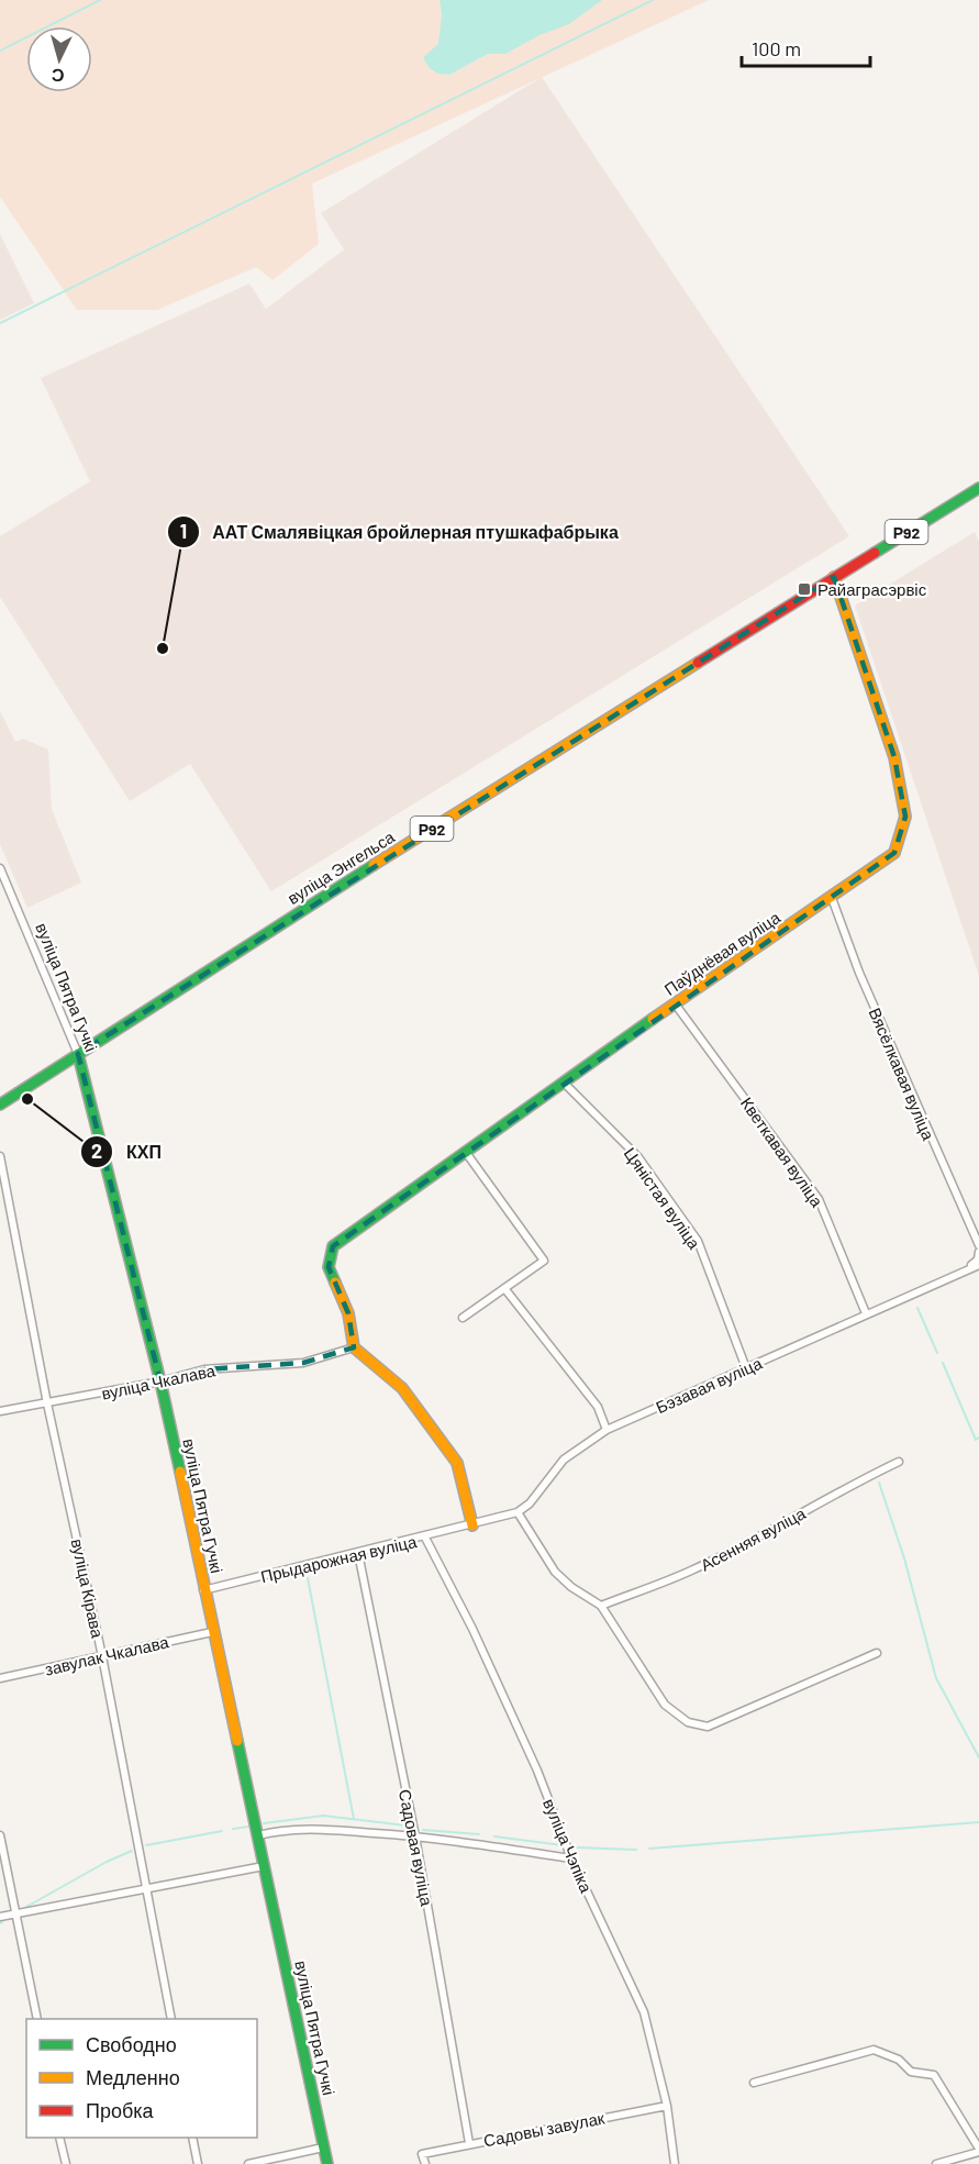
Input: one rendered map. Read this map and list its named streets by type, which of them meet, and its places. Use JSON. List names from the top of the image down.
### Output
{
  "streets": {
    "street": [
      "Р92",
      "вуліца Энгельса",
      "Паўднёвая вуліца",
      "вуліца Пятра Гучкі",
      "Вясёлкавая вуліца",
      "Кветкавая вуліца",
      "Цяністая вуліца",
      "вуліца Чкалава",
      "Бэзавая вуліца",
      "Асенняя вуліца",
      "Прыдарожная вуліца",
      "вуліца Кірава",
      "завулак Чкалава",
      "вуліца Чэпіка",
      "Садовая вуліца",
      "Садовы завулак"
    ]
  },
  "crossings": [
    ["Р92", "вуліца Энгельса"],
    ["Р92", "Паўднёвая вуліца"],
    ["вуліца Энгельса", "Паўднёвая вуліца"],
    ["вуліца Энгельса", "вуліца Пятра Гучкі"],
    ["Паўднёвая вуліца", "Вясёлкавая вуліца"],
    ["Паўднёвая вуліца", "Кветкавая вуліца"],
    ["Паўднёвая вуліца", "Цяністая вуліца"],
    ["Паўднёвая вуліца", "вуліца Чкалава"],
    ["вуліца Пятра Гучкі", "вуліца Чкалава"],
    ["вуліца Пятра Гучкі", "Прыдарожная вуліца"],
    ["вуліца Пятра Гучкі", "завулак Чкалава"],
    ["Кветкавая вуліца", "Бэзавая вуліца"],
    ["Цяністая вуліца", "Бэзавая вуліца"],
    ["вуліца Чкалава", "вуліца Кірава"],
    ["Бэзавая вуліца", "Прыдарожная вуліца"],
    ["Прыдарожная вуліца", "вуліца Чэпіка"],
    ["Прыдарожная вуліца", "Садовая вуліца"],
    ["вуліца Кірава", "завулак Чкалава"],
    ["вуліца Чэпіка", "Садовы завулак"],
    ["Садовая вуліца", "Садовы завулак"]
  ],
  "places": {
    "transit": ["Райаграсэрвіс"],
    "other": ["ААТ Смалявіцкая бройлерная птушкафабрыка", "КХП"]
  },
  "legend": ["Свободно", "Медленно", "Пробка"],
  "scale_bar": "100 m",
  "north": "bottom"
}
